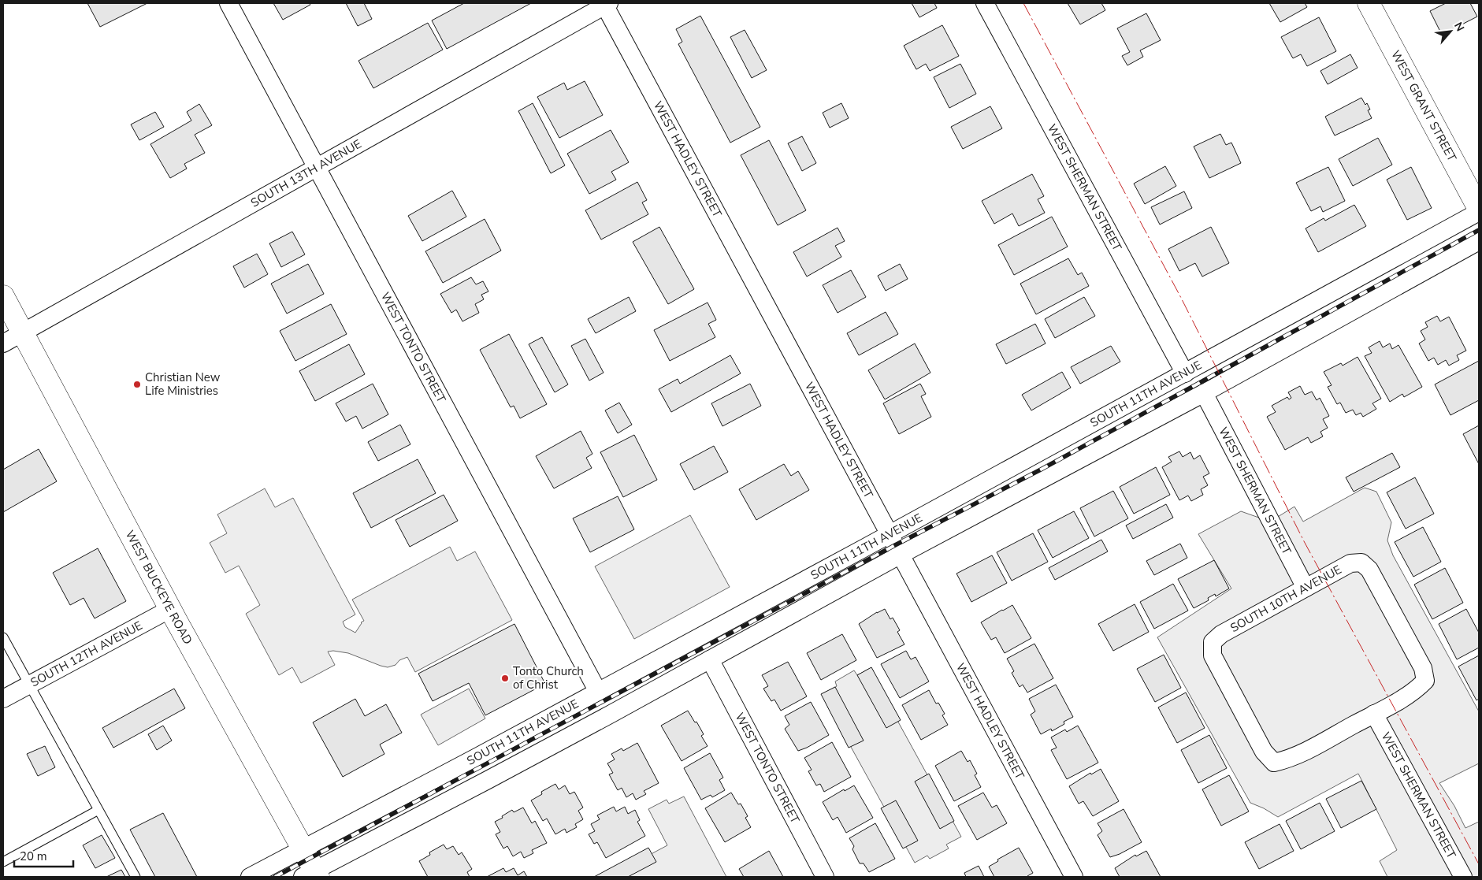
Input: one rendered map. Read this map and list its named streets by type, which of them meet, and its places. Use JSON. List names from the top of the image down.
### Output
{
  "streets": {
    "main road": ["WEST GRANT STREET", "WEST BUCKEYE ROAD"],
    "street": [
      "WEST HADLEY STREET",
      "SOUTH 13TH AVENUE",
      "WEST SHERMAN STREET",
      "WEST TONTO STREET",
      "SOUTH 11TH AVENUE",
      "SOUTH 10TH AVENUE",
      "SOUTH 12TH AVENUE"
    ]
  },
  "crossings": [
    ["WEST HADLEY STREET", "SOUTH 13TH AVENUE"],
    ["WEST HADLEY STREET", "SOUTH 11TH AVENUE"],
    ["SOUTH 13TH AVENUE", "WEST TONTO STREET"],
    ["SOUTH 13TH AVENUE", "WEST BUCKEYE ROAD"],
    ["WEST SHERMAN STREET", "SOUTH 11TH AVENUE"],
    ["WEST SHERMAN STREET", "SOUTH 10TH AVENUE"],
    ["WEST TONTO STREET", "SOUTH 11TH AVENUE"],
    ["SOUTH 11TH AVENUE", "WEST BUCKEYE ROAD"],
    ["WEST BUCKEYE ROAD", "SOUTH 12TH AVENUE"]
  ],
  "places": ["Christian New Life Ministries", "Tonto Church of Christ"],
  "scale_bar": "20 m",
  "north": "top right"
}
